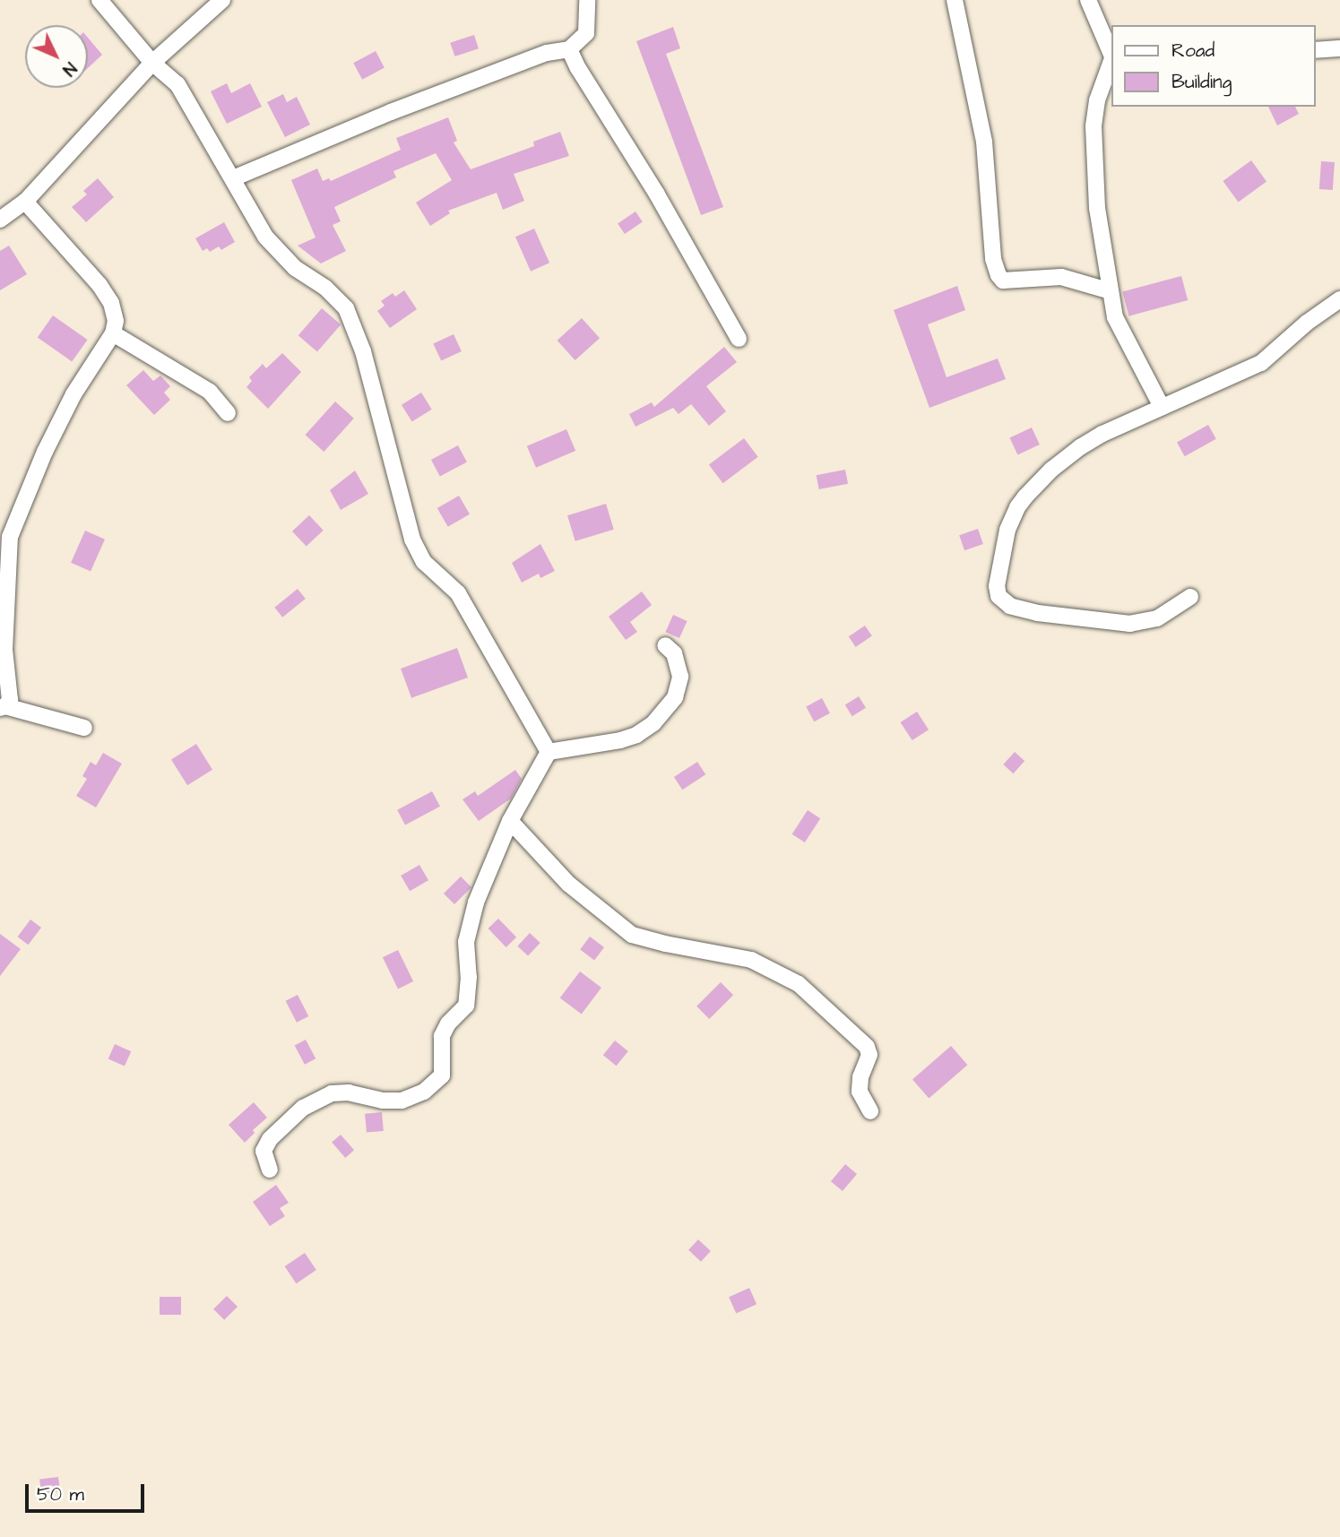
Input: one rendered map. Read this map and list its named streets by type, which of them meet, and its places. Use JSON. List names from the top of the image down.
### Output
{
  "legend": ["Road", "Building"],
  "scale_bar": "50 m",
  "north": "bottom right"
}
